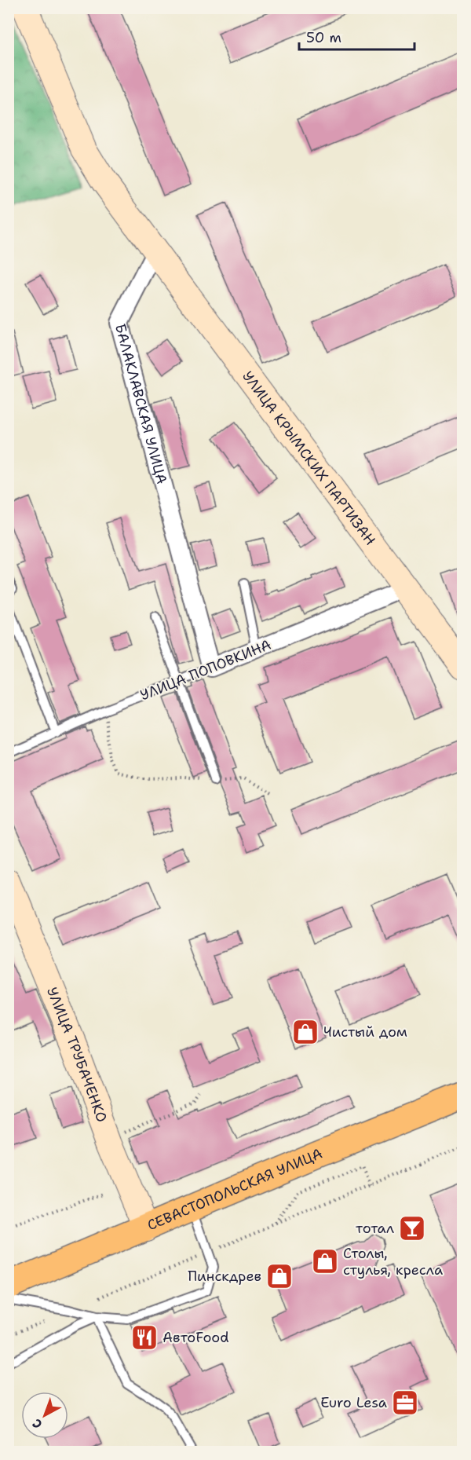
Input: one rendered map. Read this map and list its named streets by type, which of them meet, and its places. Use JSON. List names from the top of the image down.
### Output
{
  "streets": {
    "main road": ["УЛИЦА КРЫМСКИХ ПАРТИЗАН", "УЛИЦА ТРУБАЧЕНКО", "СЕВАСТОПОЛЬСКАЯ УЛИЦА"],
    "street": ["БАЛАКЛАВСКАЯ УЛИЦА", "УЛИЦА ПОПОВКИНА"]
  },
  "crossings": [
    ["БАЛАКЛАВСКАЯ УЛИЦА", "УЛИЦА КРЫМСКИХ ПАРТИЗАН"],
    ["БАЛАКЛАВСКАЯ УЛИЦА", "УЛИЦА ПОПОВКИНА"],
    ["УЛИЦА КРЫМСКИХ ПАРТИЗАН", "УЛИЦА ПОПОВКИНА"],
    ["УЛИЦА ТРУБАЧЕНКО", "СЕВАСТОПОЛЬСКАЯ УЛИЦА"]
  ],
  "places": {
    "shop": ["Чистый дом", "Столы, стулья, кресла", "Пинскдрев"],
    "bar": ["тотал"],
    "restaurant": ["АвтоFood"],
    "office": ["Euro Lesa"]
  },
  "scale_bar": "50 m",
  "north": "bottom left"
}
